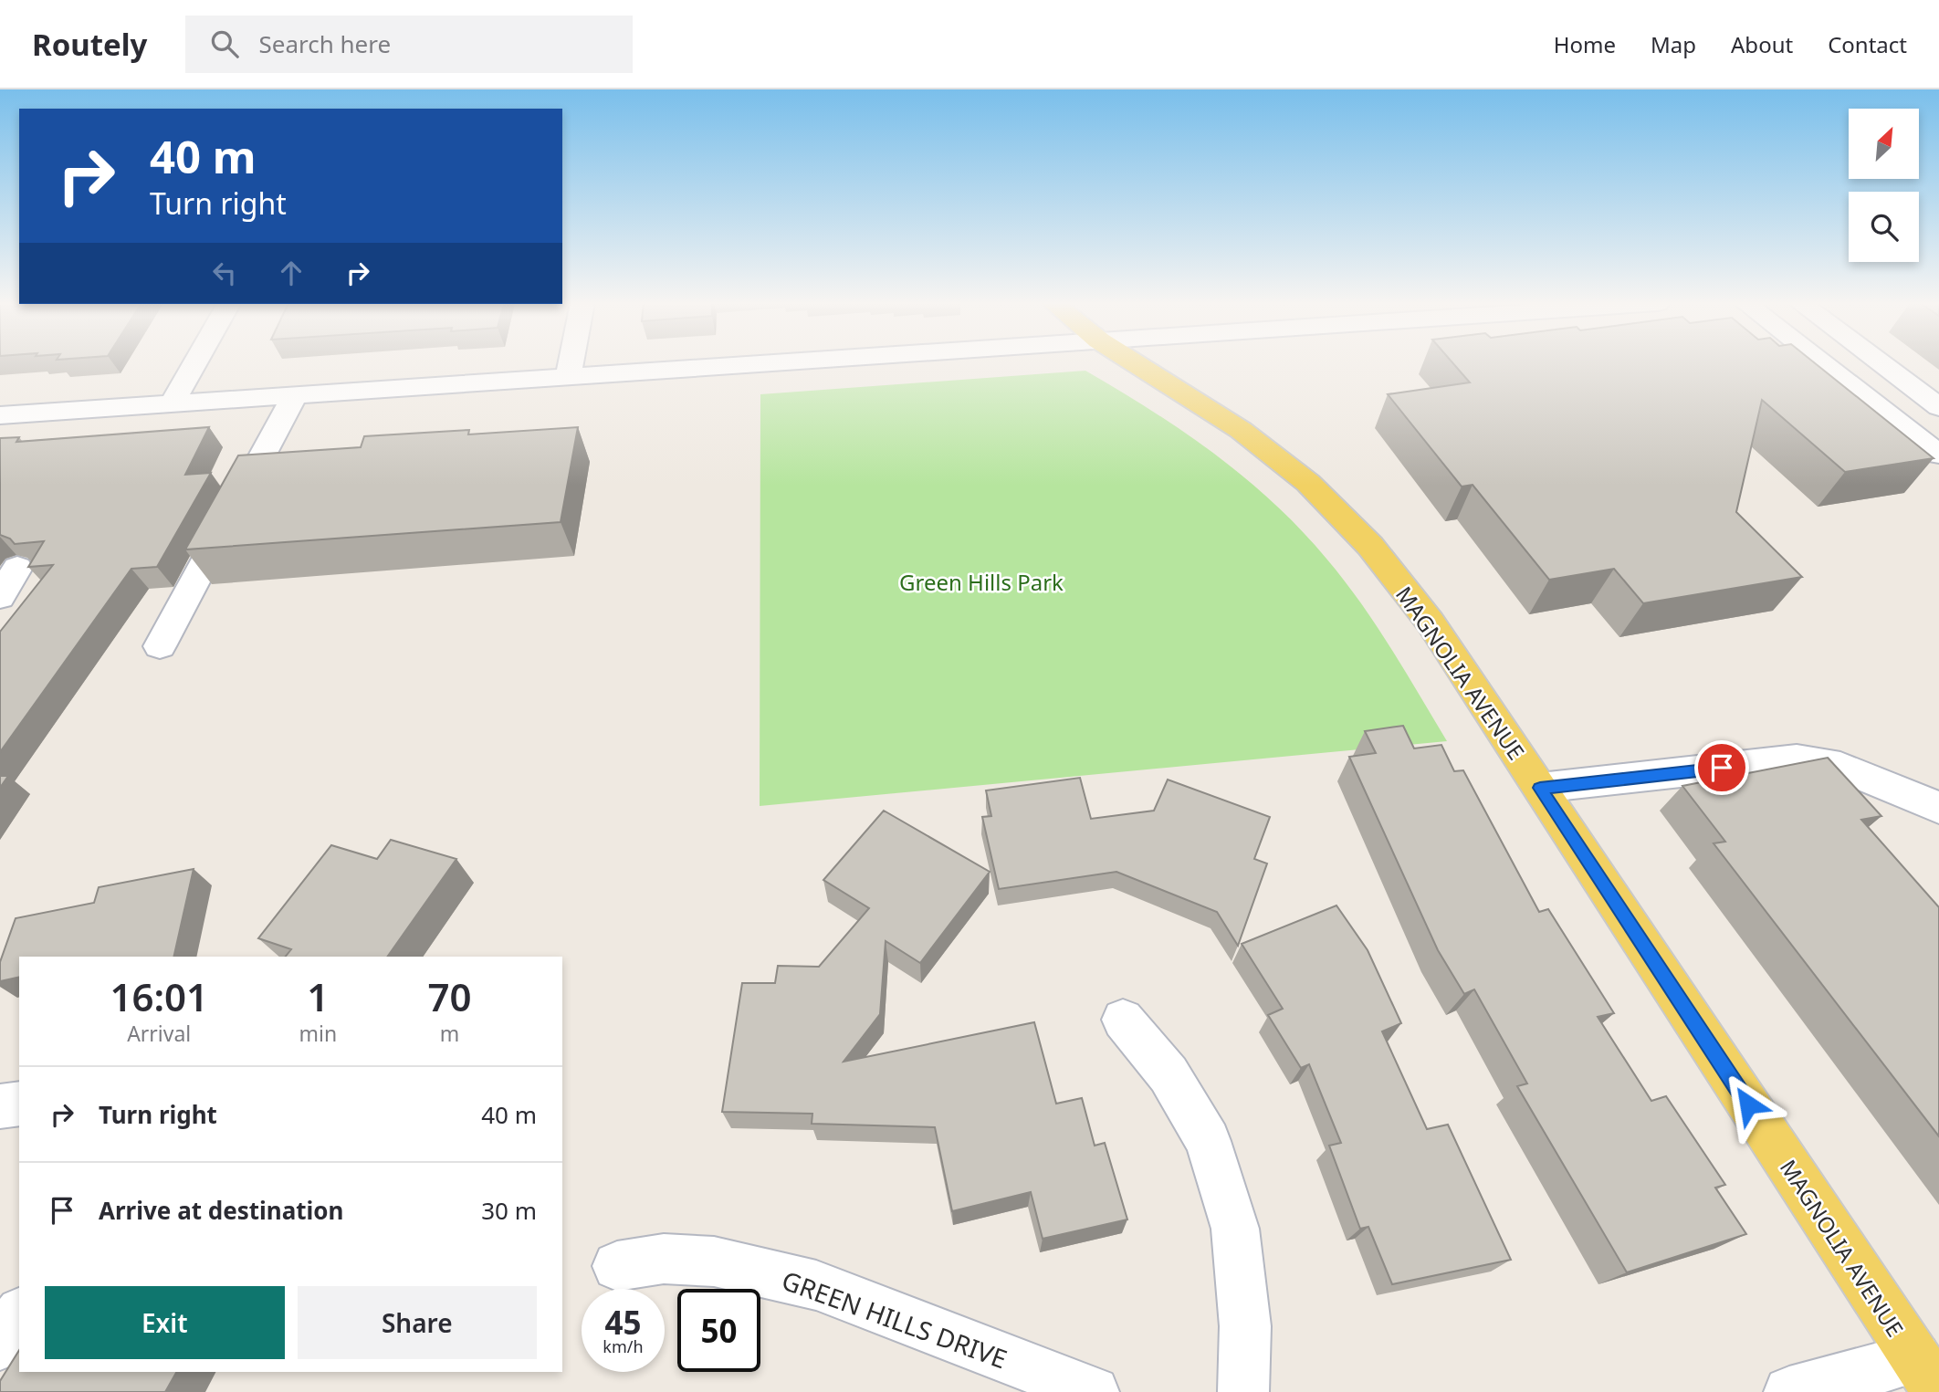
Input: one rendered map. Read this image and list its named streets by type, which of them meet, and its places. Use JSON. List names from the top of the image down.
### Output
{
  "streets": {
    "main road": ["MAGNOLIA AVENUE"],
    "street": ["GREEN HILLS DRIVE"]
  },
  "parks": ["Green Hills Park"],
  "north": "top right",
  "page": {
    "header": "Routely",
    "search": "Search here",
    "nav": [
      "Home",
      "Map",
      "About",
      "Contact"
    ],
    "turn": ["40 m", "Turn right"],
    "eta": [
      "16:01",
      "Arrival",
      "1",
      "min",
      "70",
      "m"
    ],
    "list": [
      {
        "name": "Turn right",
        "value": "40 m"
      },
      {
        "name": "Arrive at destination",
        "value": "30 m"
      }
    ],
    "buttons": ["Exit", "Share"],
    "speed": "45 km/h",
    "limit": "50"
  }
}
